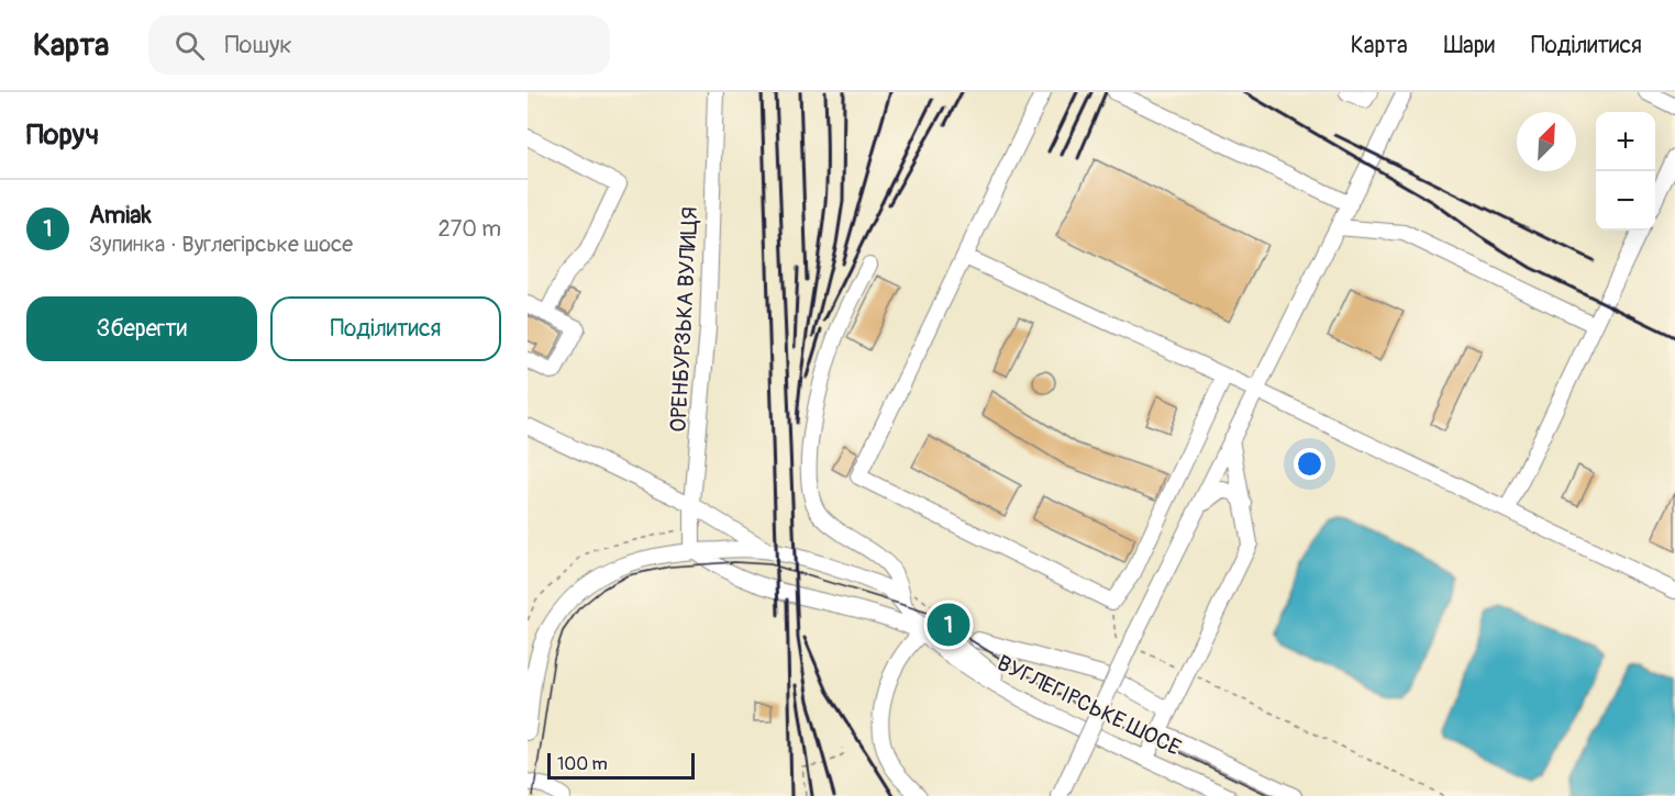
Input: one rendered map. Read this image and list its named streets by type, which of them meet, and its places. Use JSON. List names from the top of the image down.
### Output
{
  "streets": {
    "street": ["ОРЕНБУРЗЬКА ВУЛИЦЯ", "ВУГЛЕГІРСЬКЕ ШОСЕ"]
  },
  "crossings": [
    ["ОРЕНБУРЗЬКА ВУЛИЦЯ", "ВУГЛЕГІРСЬКЕ ШОСЕ"]
  ],
  "scale_bar": "100 m",
  "north": "top right",
  "page": {
    "header": "Карта",
    "search": "Пошук",
    "nav": ["Карта", "Шари", "Поділитися"],
    "heading": "Поруч",
    "map_buttons": ["+", "−"],
    "list": [
      {
        "mark": "1",
        "name": "Amiak",
        "note": "Зупинка · Вуглегірське шосе",
        "value": "270 m"
      }
    ],
    "buttons": ["Зберегти", "Поділитися"],
    "pins": "1",
    "scale": "100 m"
  }
}
